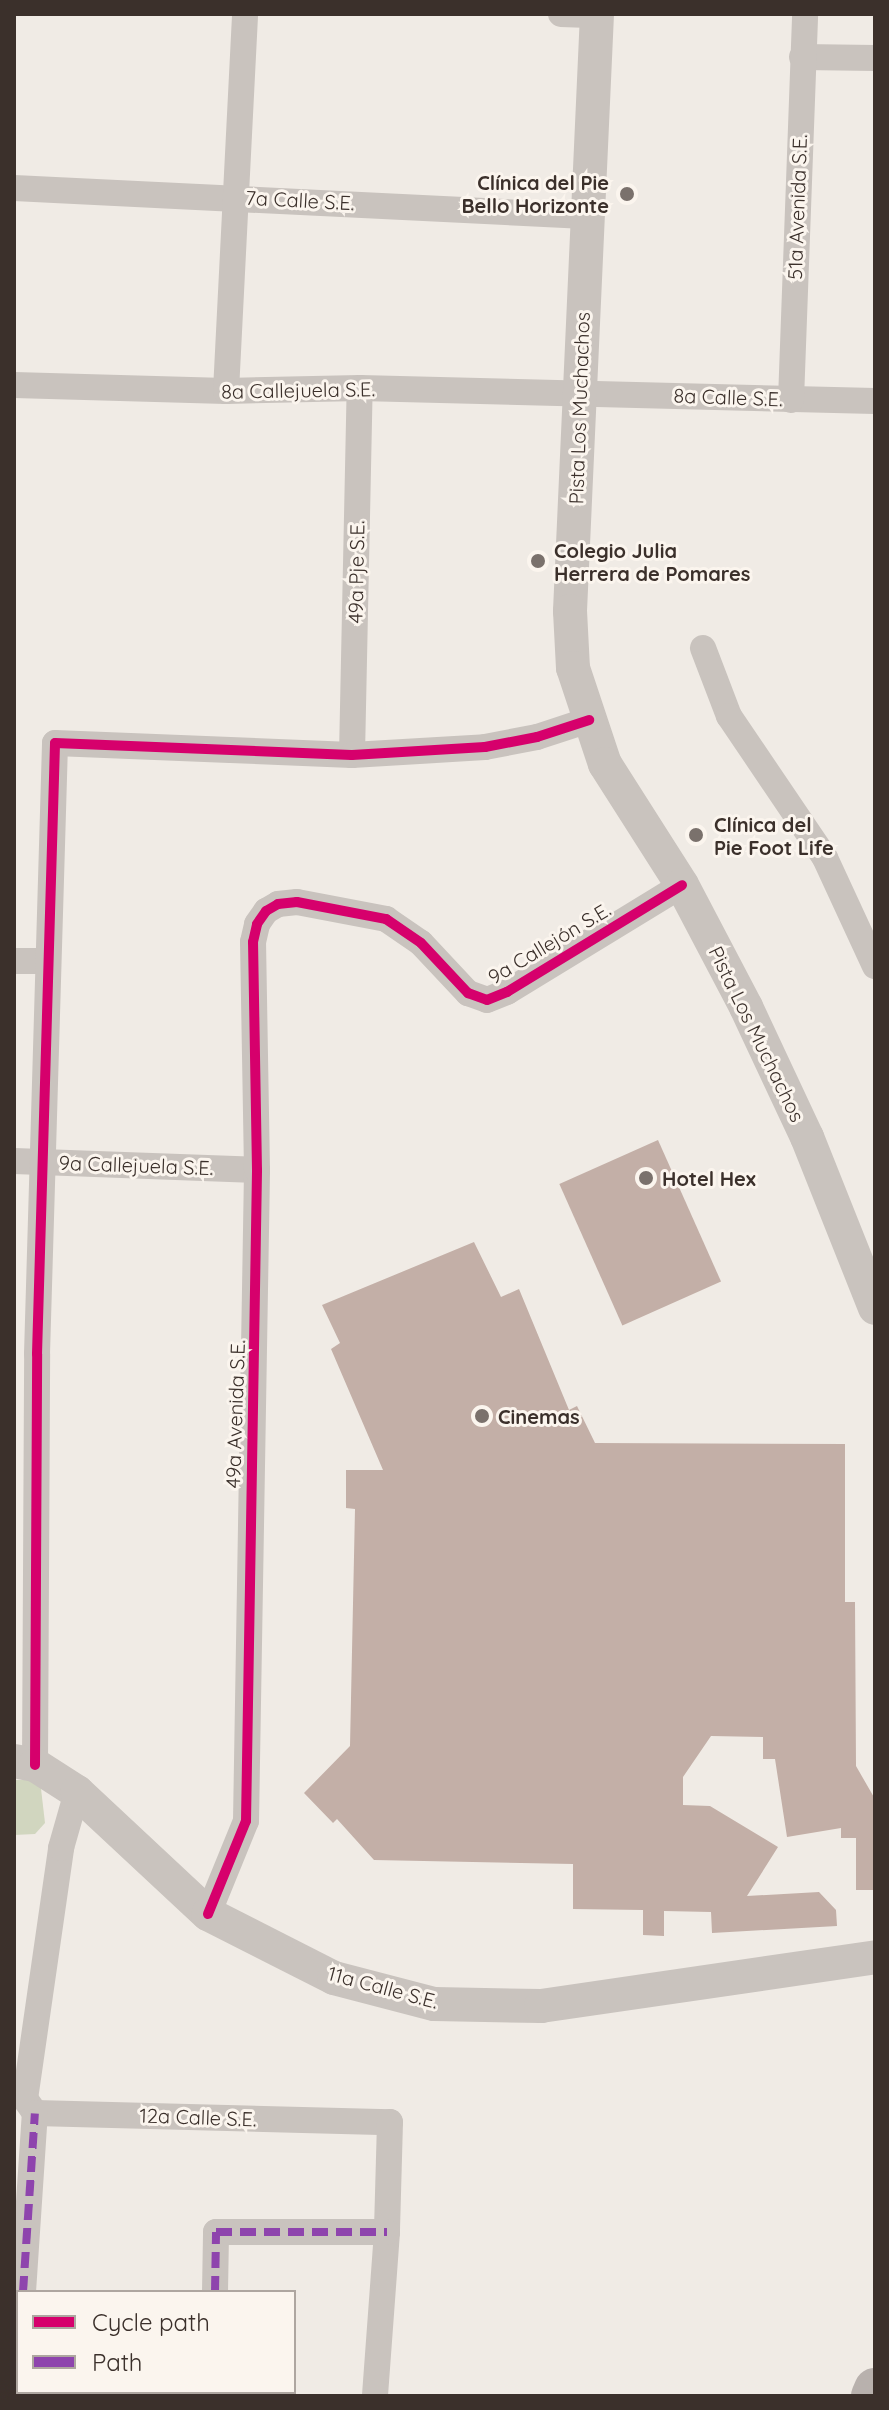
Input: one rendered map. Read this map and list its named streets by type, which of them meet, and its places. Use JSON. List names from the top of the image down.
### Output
{
  "streets": {
    "street": [
      "7a Calle S.E.",
      "51a Avenida S.E.",
      "8a Callejuela S.E.",
      "8a Calle S.E.",
      "Pista Los Muchachos",
      "49a Pje S.E.",
      "9a Callejón S.E.",
      "9a Callejuela S.E.",
      "49a Avenida S.E.",
      "11a Calle S.E.",
      "12a Calle S.E."
    ]
  },
  "crossings": [
    ["7a Calle S.E.", "Pista Los Muchachos"],
    ["51a Avenida S.E.", "8a Calle S.E."],
    ["8a Callejuela S.E.", "8a Calle S.E."],
    ["8a Callejuela S.E.", "Pista Los Muchachos"],
    ["8a Callejuela S.E.", "49a Pje S.E."],
    ["8a Calle S.E.", "Pista Los Muchachos"],
    ["Pista Los Muchachos", "9a Callejón S.E."],
    ["9a Callejón S.E.", "49a Avenida S.E."],
    ["9a Callejuela S.E.", "49a Avenida S.E."],
    ["49a Avenida S.E.", "11a Calle S.E."]
  ],
  "places": [
    "Clínica del Pie Bello Horizonte",
    "Colegio Julia Herrera de Pomares",
    "Clínica del Pie Foot Life",
    "Hotel Hex",
    "Cinemas"
  ],
  "legend": ["Cycle path", "Path"]
}
